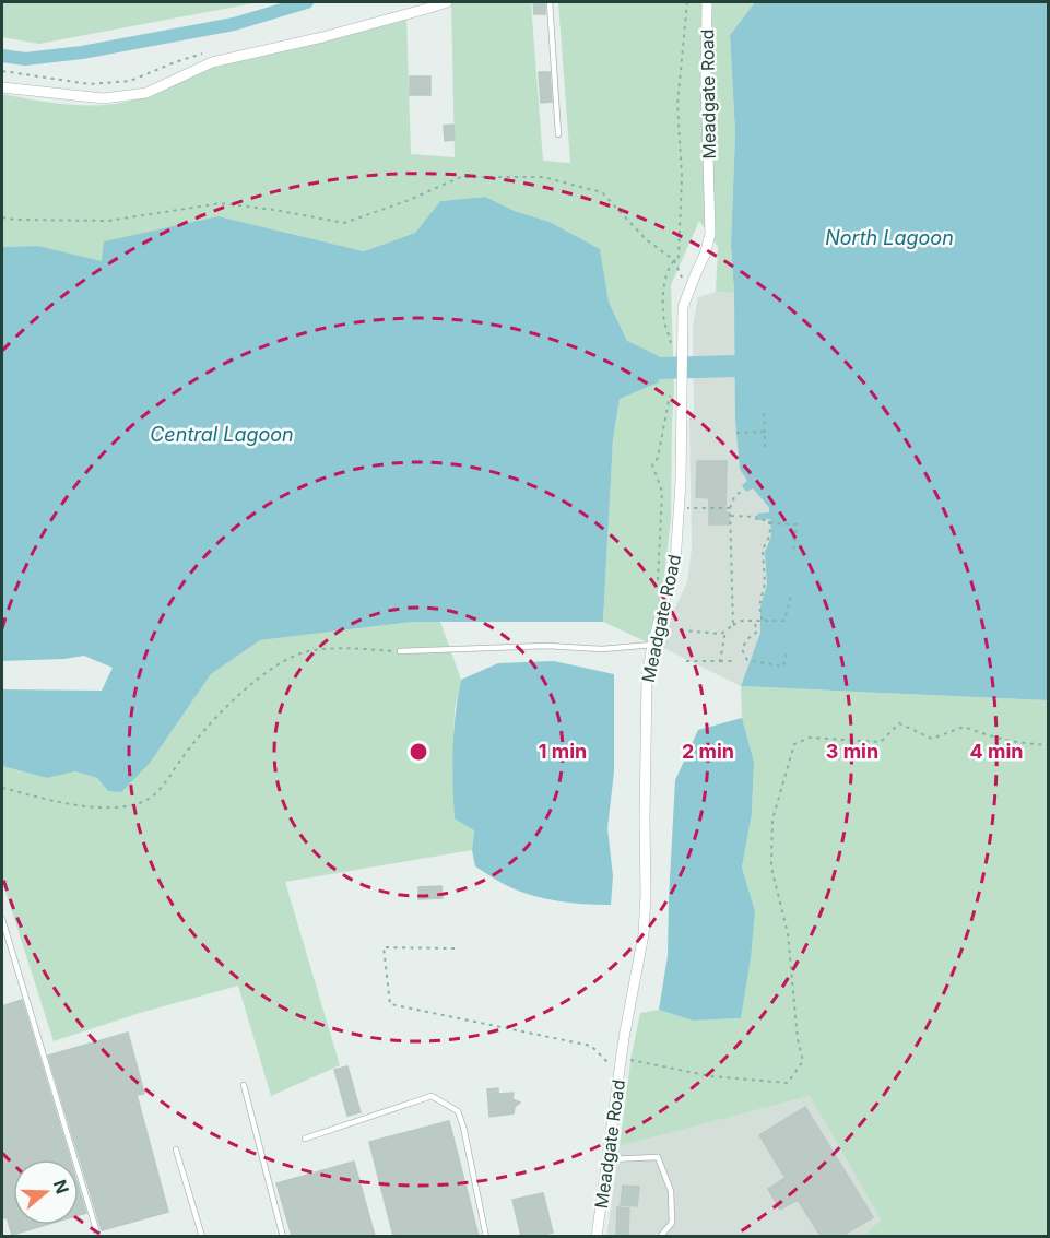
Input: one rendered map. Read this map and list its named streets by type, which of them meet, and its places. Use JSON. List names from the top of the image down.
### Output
{
  "streets": {
    "street": ["Meadgate Road"]
  },
  "water": ["North Lagoon", "Central Lagoon"],
  "north": "right",
  "rings": [
    "1 min",
    "2 min",
    "3 min",
    "4 min"
  ]
}
